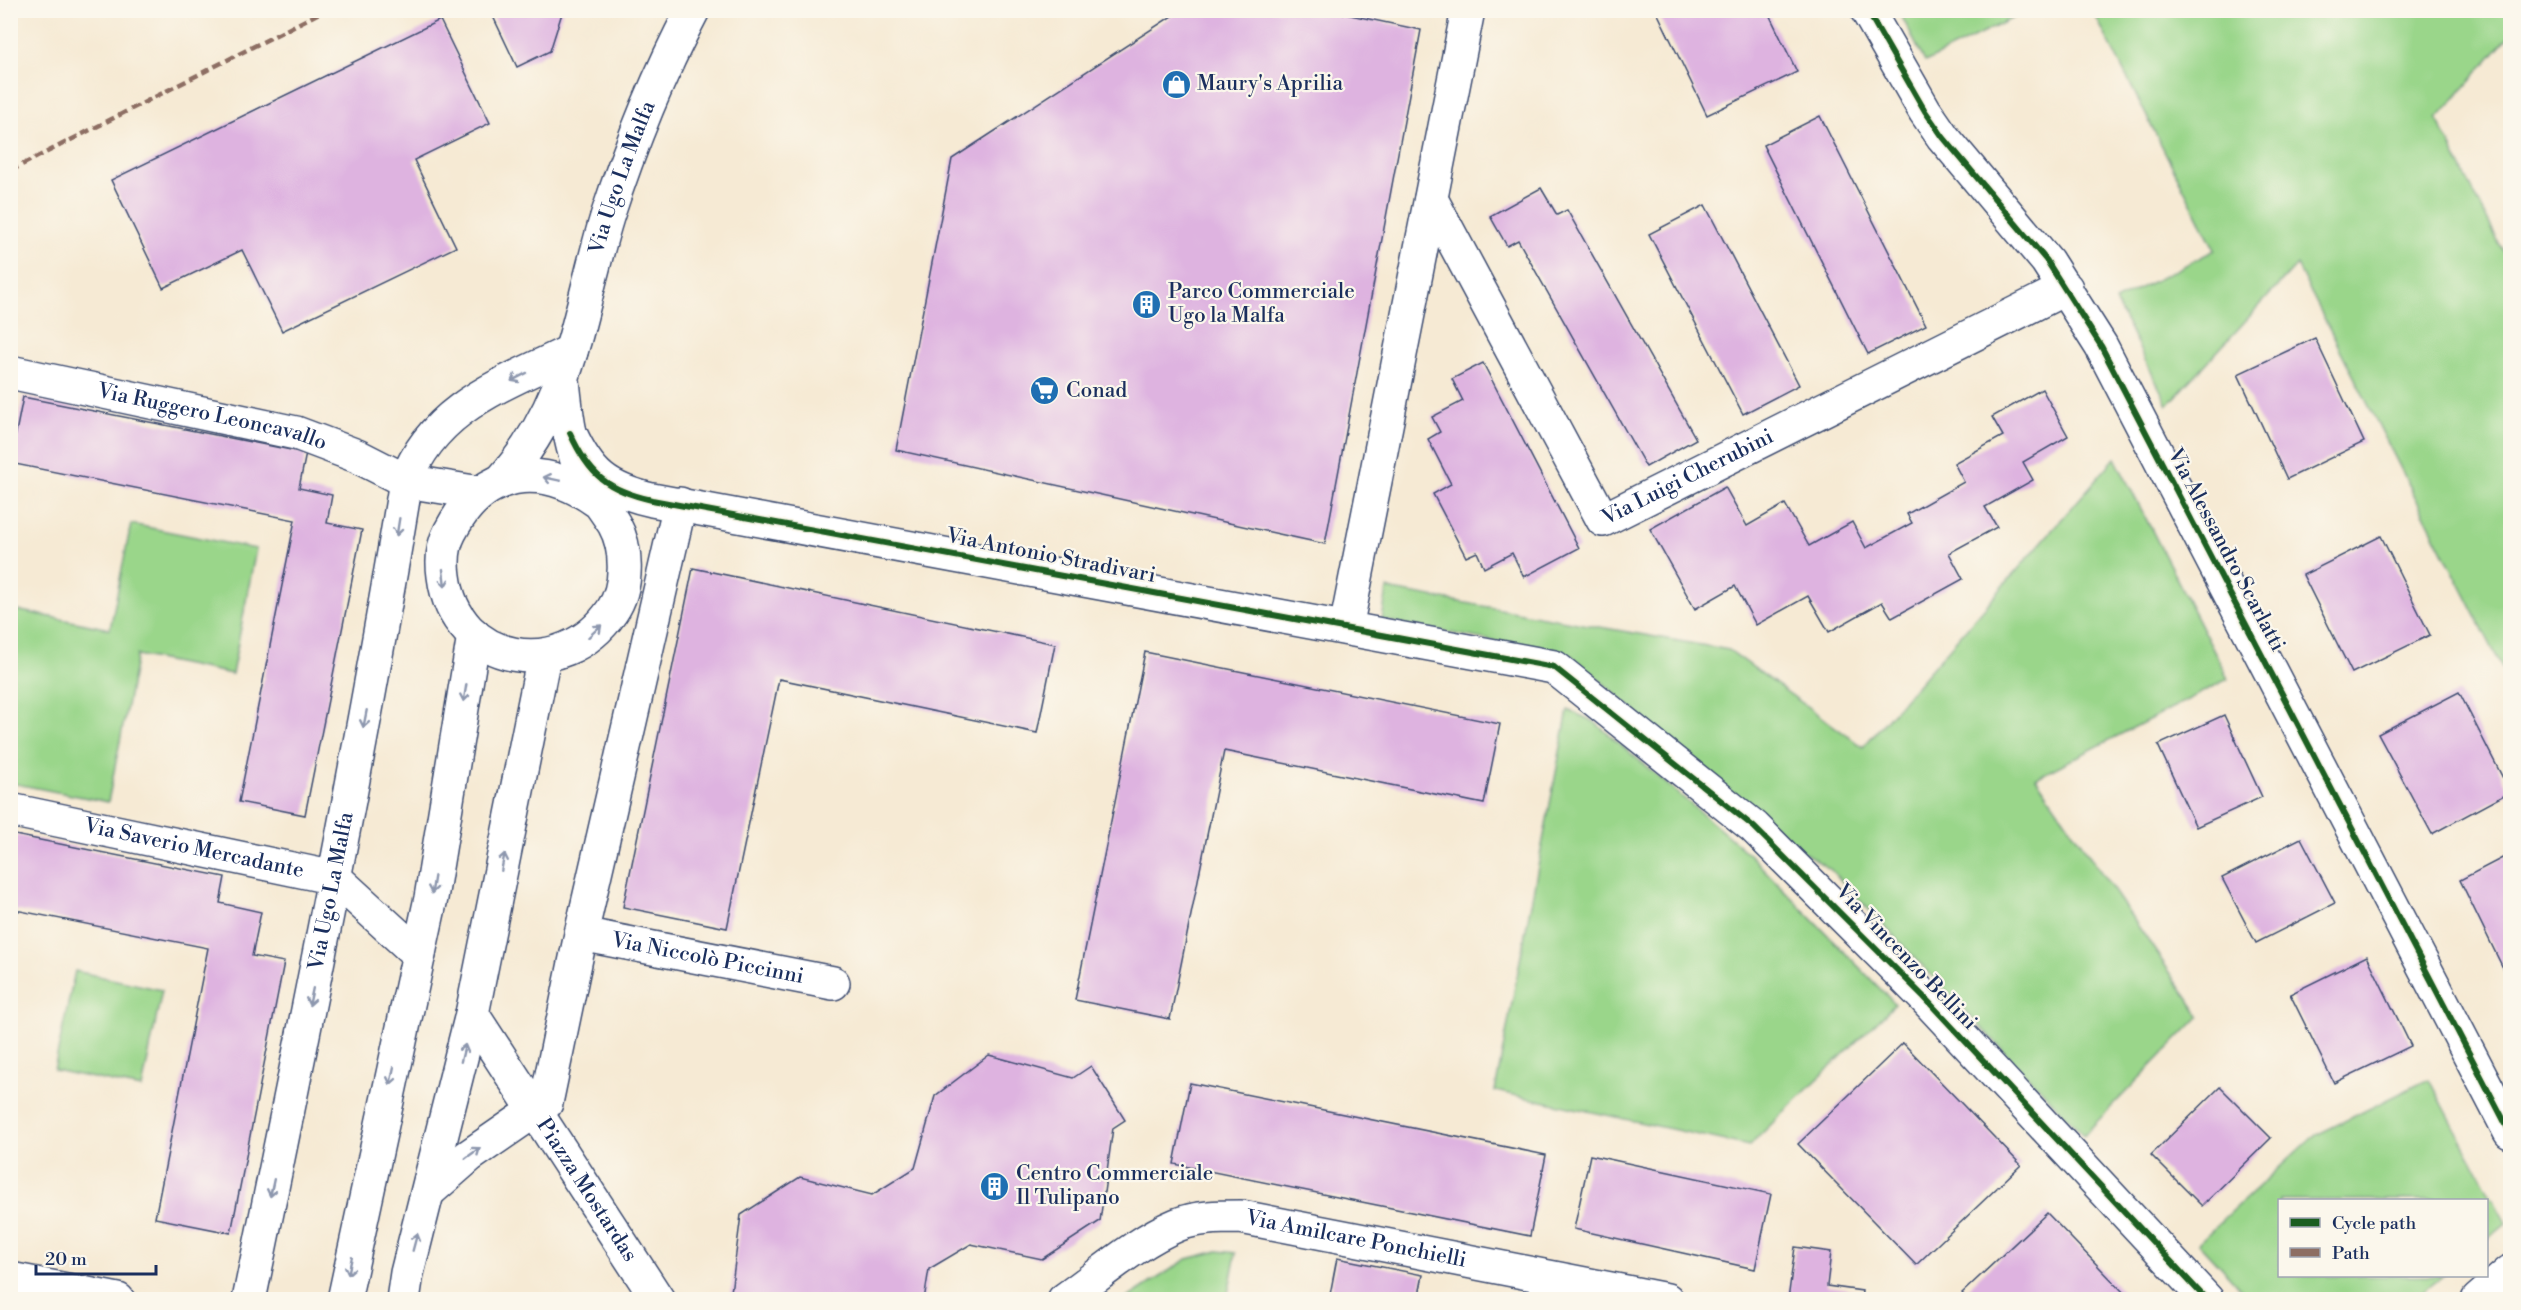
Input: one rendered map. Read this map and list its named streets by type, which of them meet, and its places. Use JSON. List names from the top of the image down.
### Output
{
  "streets": {
    "street": [
      "Via Ugo La Malfa",
      "Via Ruggero Leoncavallo",
      "Via Luigi Cherubini",
      "Via Alessandro Scarlatti",
      "Via Antonio Stradivari",
      "Via Saverio Mercadante",
      "Via Vincenzo Bellini",
      "Via Niccolò Piccinni",
      "Piazza Mostardas",
      "Via Amilcare Ponchielli"
    ]
  },
  "crossings": [
    ["Via Ugo La Malfa", "Via Ruggero Leoncavallo"],
    ["Via Ugo La Malfa", "Via Antonio Stradivari"],
    ["Via Ugo La Malfa", "Via Saverio Mercadante"],
    ["Via Luigi Cherubini", "Via Alessandro Scarlatti"],
    ["Via Antonio Stradivari", "Via Vincenzo Bellini"],
    ["Via Niccolò Piccinni", "Piazza Mostardas"]
  ],
  "places": {
    "shop": ["Maury's Aprilia"],
    "building": ["Parco Commerciale Ugo la Malfa", "Centro Commerciale Il Tulipano"],
    "supermarket": ["Conad"]
  },
  "legend": ["Cycle path", "Path"],
  "scale_bar": "20 m"
}
